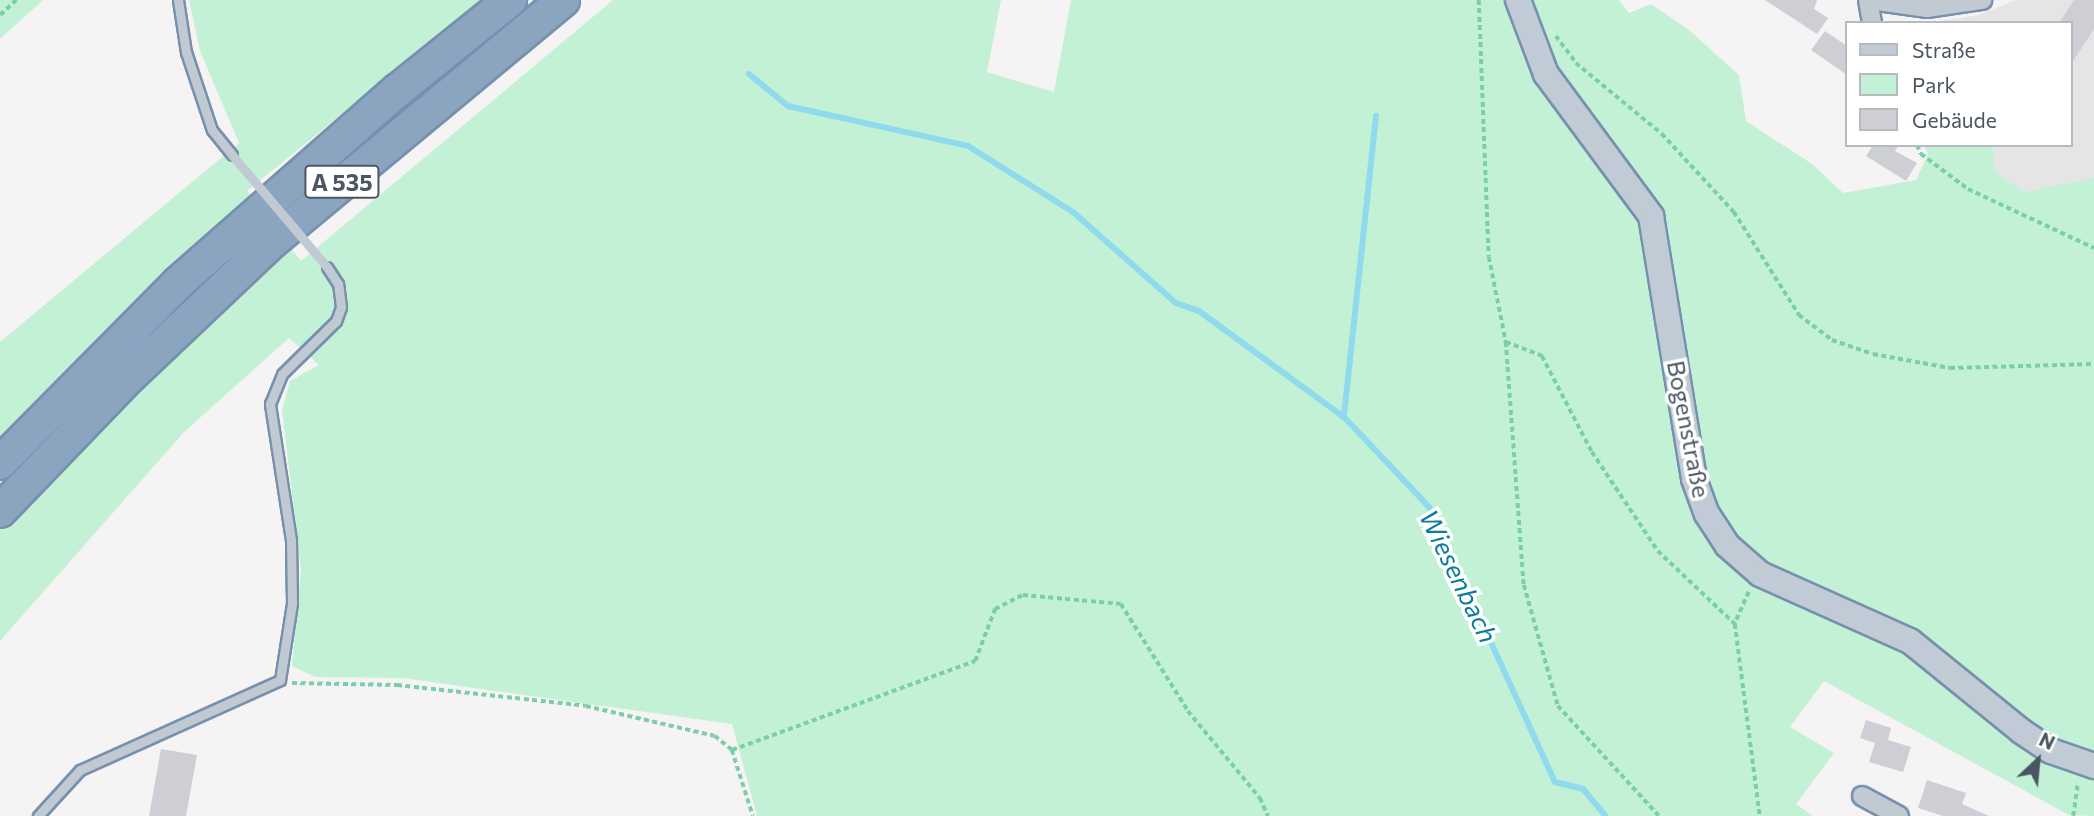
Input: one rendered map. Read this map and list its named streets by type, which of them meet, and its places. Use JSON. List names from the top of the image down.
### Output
{
  "streets": {
    "highway": ["A 535"],
    "main road": ["Bogenstraße"]
  },
  "water": ["Wiesenbach"],
  "legend": ["Straße", "Park", "Gebäude"],
  "north": "top right"
}
